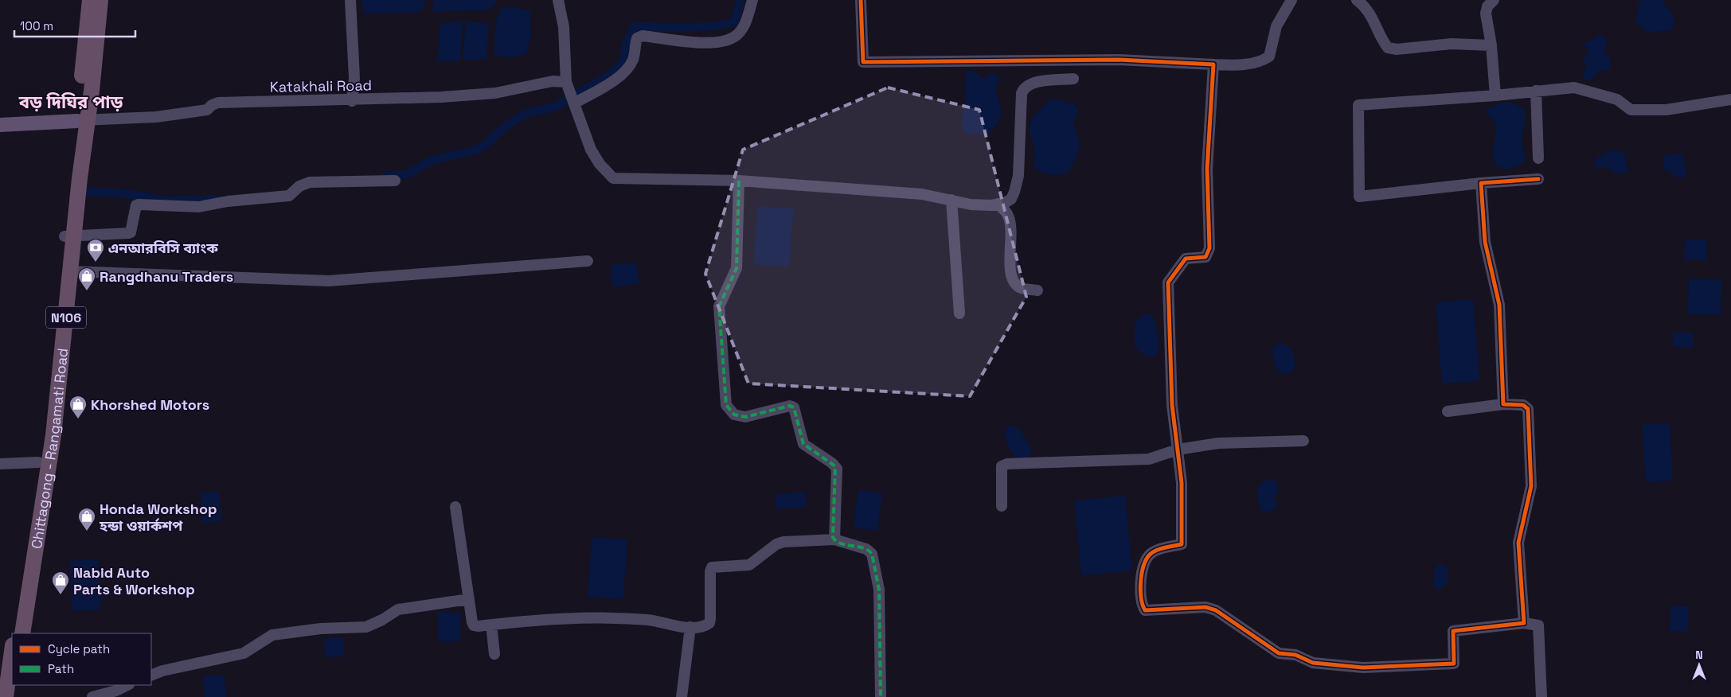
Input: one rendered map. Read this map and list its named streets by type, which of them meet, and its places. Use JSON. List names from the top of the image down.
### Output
{
  "streets": {
    "highway": ["N106", "Chittagong - Rangamati Road"],
    "street": ["Katakhali Road"]
  },
  "crossings": [
    ["Katakhali Road", "Chittagong - Rangamati Road"]
  ],
  "districts": ["বড় দিঘির পাড়"],
  "places": {
    "bank": ["এনআরবিসি ব্যাংক"],
    "shop": [
      "Rangdhanu Traders",
      "Khorshed Motors",
      "Honda Workshop হন্ডা ওয়ার্কশপ",
      "Nabid Auto Parts & Workshop"
    ]
  },
  "legend": ["Cycle path", "Path"],
  "scale_bar": "100 m",
  "north": "top"
}
